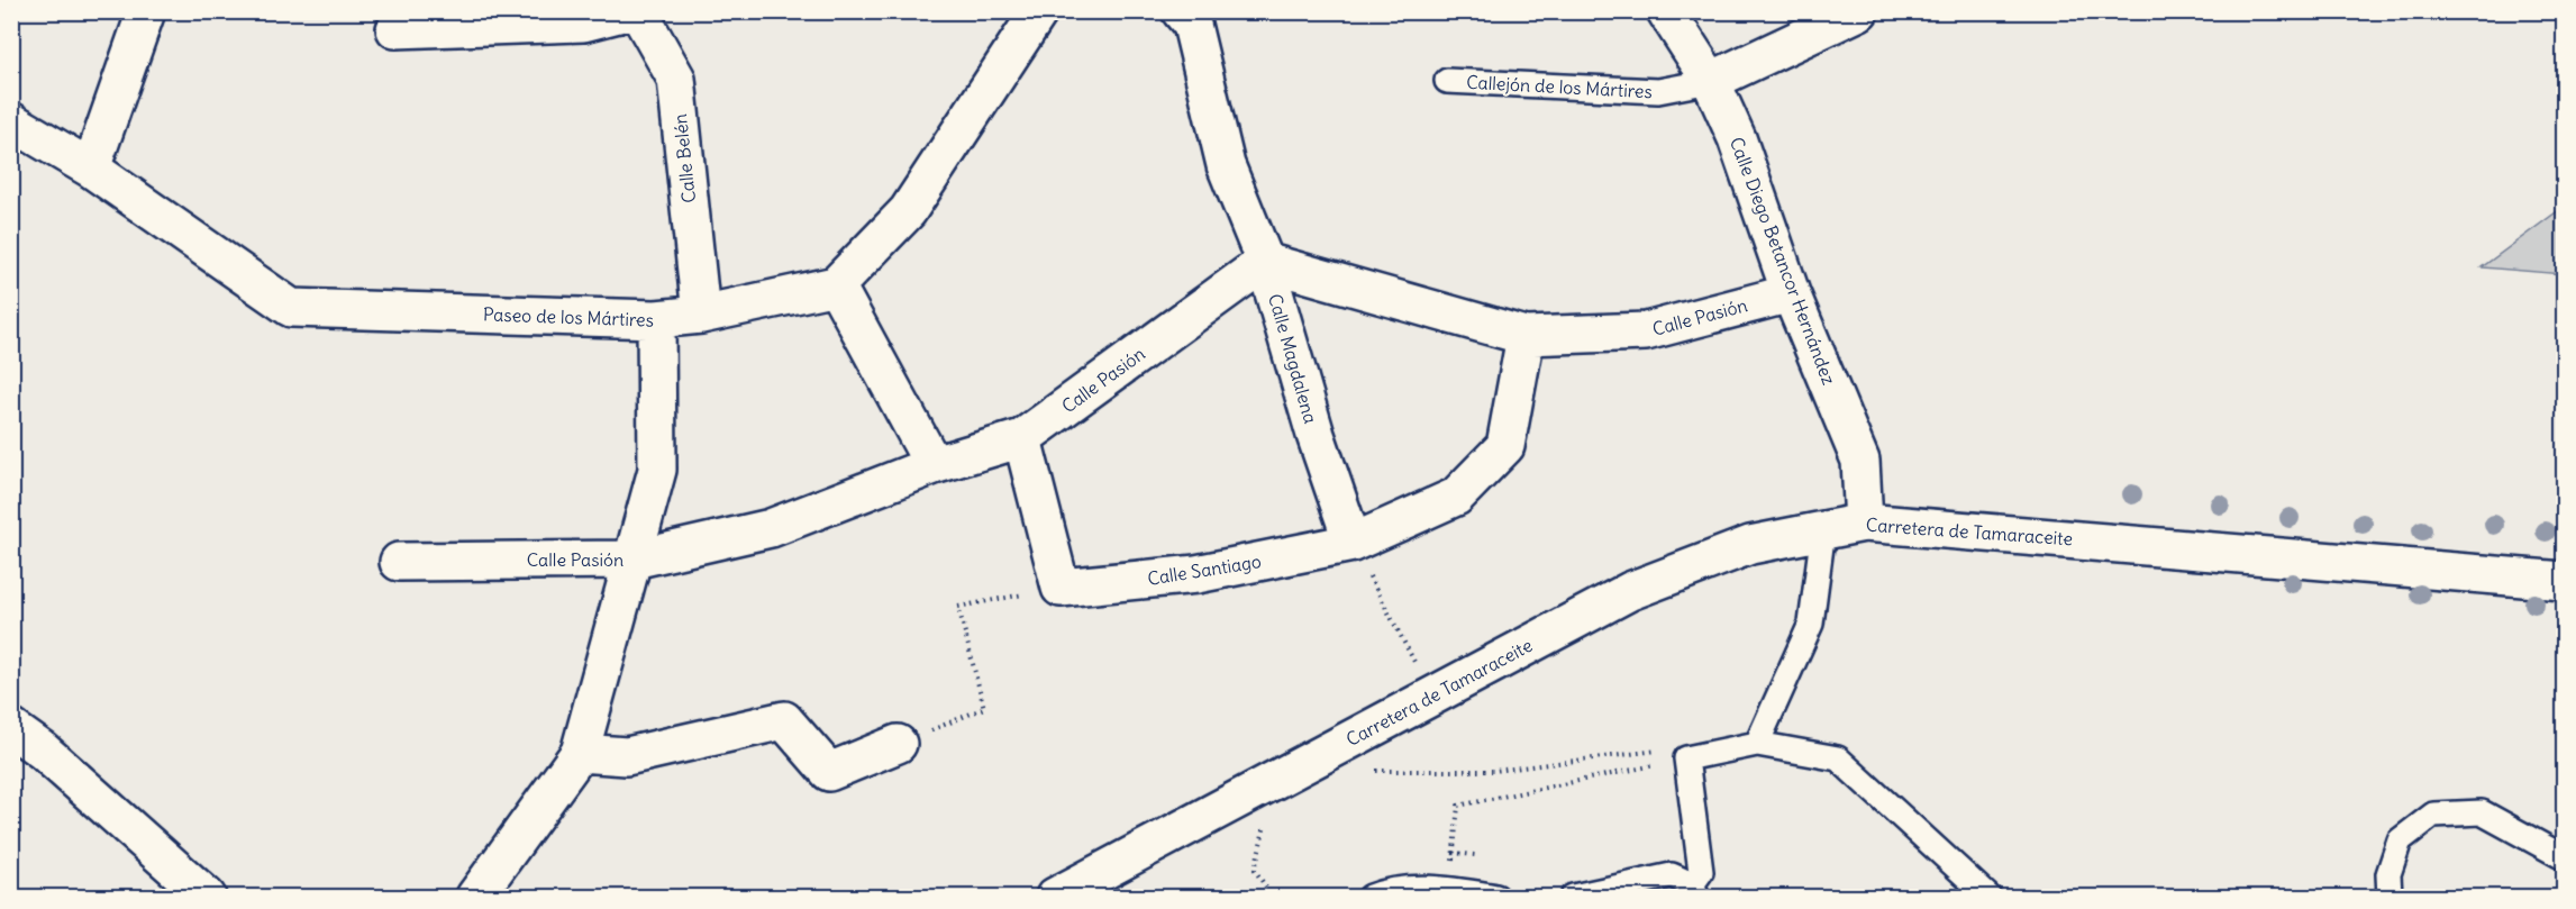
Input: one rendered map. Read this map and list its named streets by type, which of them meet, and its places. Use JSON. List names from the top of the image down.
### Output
{
  "streets": {
    "street": [
      "Calle Belén",
      "Calle Diego Betancor Hernández",
      "Paseo de los Mártires",
      "Calle Pasión",
      "Calle Magdalena",
      "Carretera de Tamaraceite",
      "Calle Santiago"
    ],
    "lane": ["Callejón de los Mártires"]
  },
  "crossings": [
    ["Callejón de los Mártires", "Calle Diego Betancor Hernández"],
    ["Calle Belén", "Paseo de los Mártires"],
    ["Calle Diego Betancor Hernández", "Calle Pasión"],
    ["Calle Diego Betancor Hernández", "Carretera de Tamaraceite"],
    ["Calle Pasión", "Calle Magdalena"],
    ["Calle Pasión", "Calle Santiago"],
    ["Calle Magdalena", "Calle Santiago"]
  ]
}
